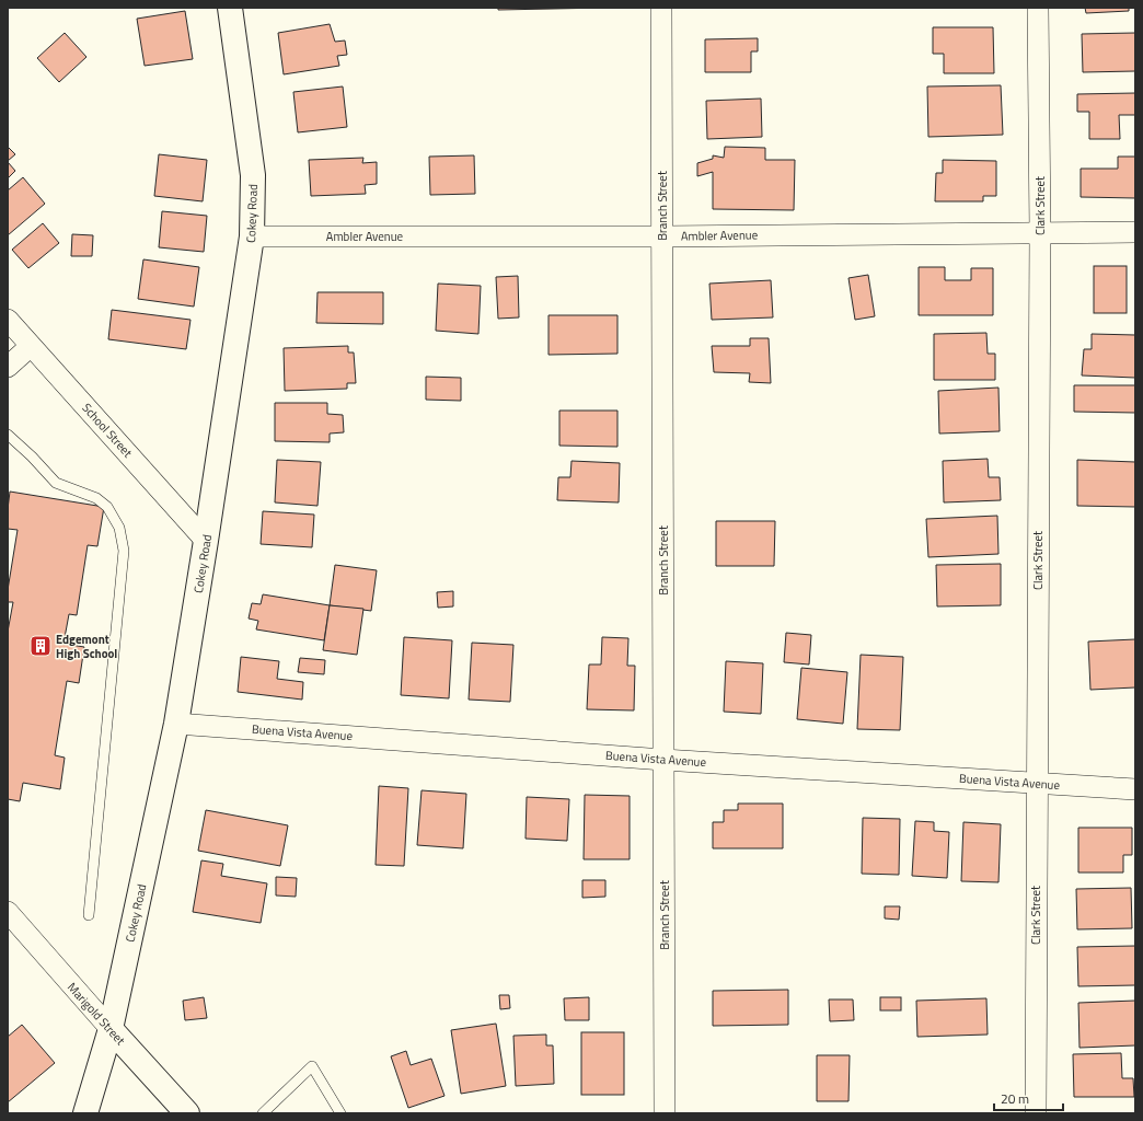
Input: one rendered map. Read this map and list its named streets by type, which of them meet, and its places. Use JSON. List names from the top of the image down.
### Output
{
  "streets": {
    "street": [
      "Branch Street",
      "Clark Street",
      "Cokey Road",
      "Ambler Avenue",
      "School Street",
      "Buena Vista Avenue",
      "Marigold Street"
    ]
  },
  "crossings": [
    ["Branch Street", "Ambler Avenue"],
    ["Branch Street", "Buena Vista Avenue"],
    ["Clark Street", "Ambler Avenue"],
    ["Clark Street", "Buena Vista Avenue"],
    ["Cokey Road", "Ambler Avenue"],
    ["Cokey Road", "School Street"],
    ["Cokey Road", "Buena Vista Avenue"],
    ["Cokey Road", "Marigold Street"]
  ],
  "places": {
    "building": ["Edgemont High School"]
  },
  "scale_bar": "20 m"
}
